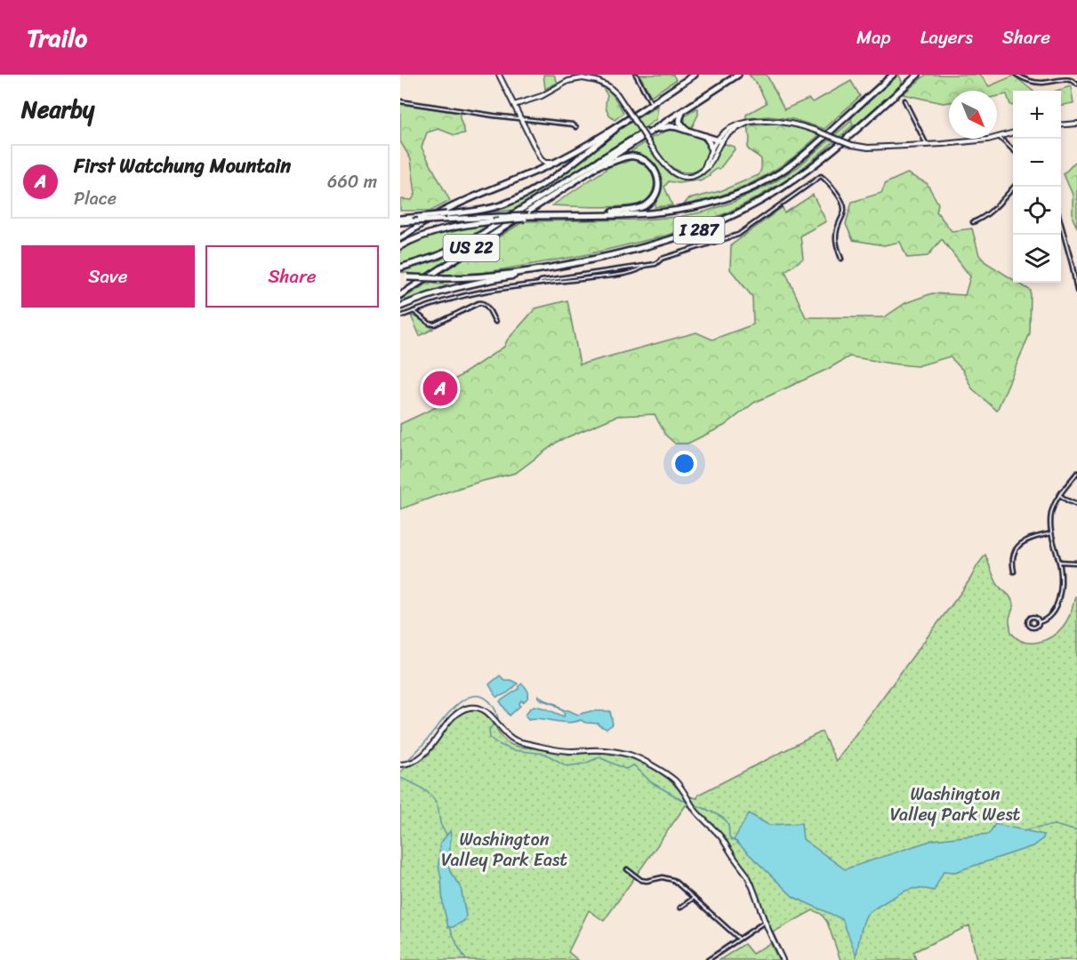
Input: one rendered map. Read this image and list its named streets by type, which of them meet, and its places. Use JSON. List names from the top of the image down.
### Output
{
  "streets": {
    "highway": ["I 287", "US 22"]
  },
  "parks": ["Washington Valley Park West", "Washington Valley Park East"],
  "north": "bottom right",
  "page": {
    "header": "Trailo",
    "nav": ["Map", "Layers", "Share"],
    "heading": "Nearby",
    "map_buttons": ["+", "−"],
    "list": [
      {
        "mark": "A",
        "name": "First Watchung Mountain",
        "note": "Place",
        "value": "660 m"
      }
    ],
    "buttons": ["Save", "Share"],
    "pins": "A"
  }
}
